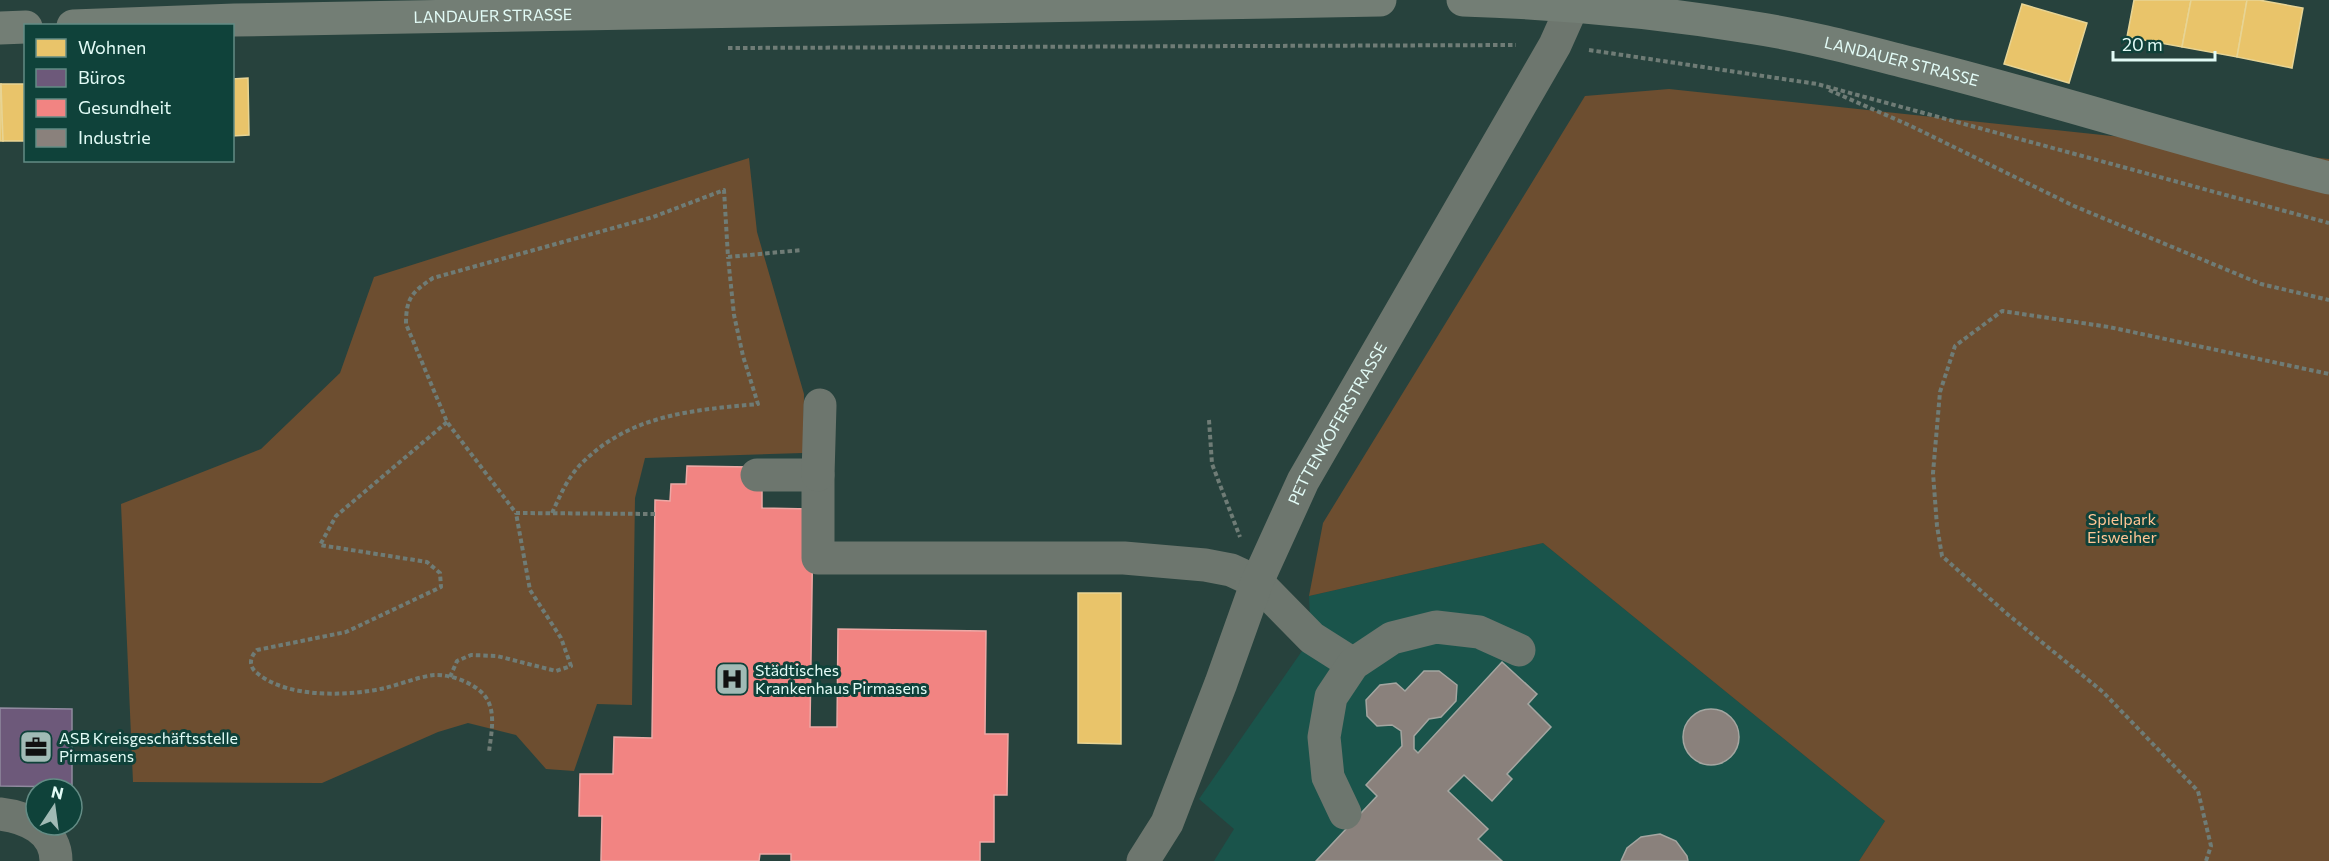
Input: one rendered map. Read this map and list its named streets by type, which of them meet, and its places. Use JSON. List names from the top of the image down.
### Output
{
  "streets": {
    "main road": ["LANDAUER STRASSE"],
    "street": ["PETTENKOFERSTRASSE"]
  },
  "crossings": [
    ["LANDAUER STRASSE", "PETTENKOFERSTRASSE"]
  ],
  "parks": ["Spielpark Eisweiher"],
  "places": {
    "hospital": ["Städtisches Krankenhaus Pirmasens"],
    "office": ["ASB Kreisgeschäftsstelle Pirmasens"]
  },
  "legend": [
    "Wohnen",
    "Büros",
    "Gesundheit",
    "Industrie"
  ],
  "scale_bar": "20 m",
  "north": "top"
}
